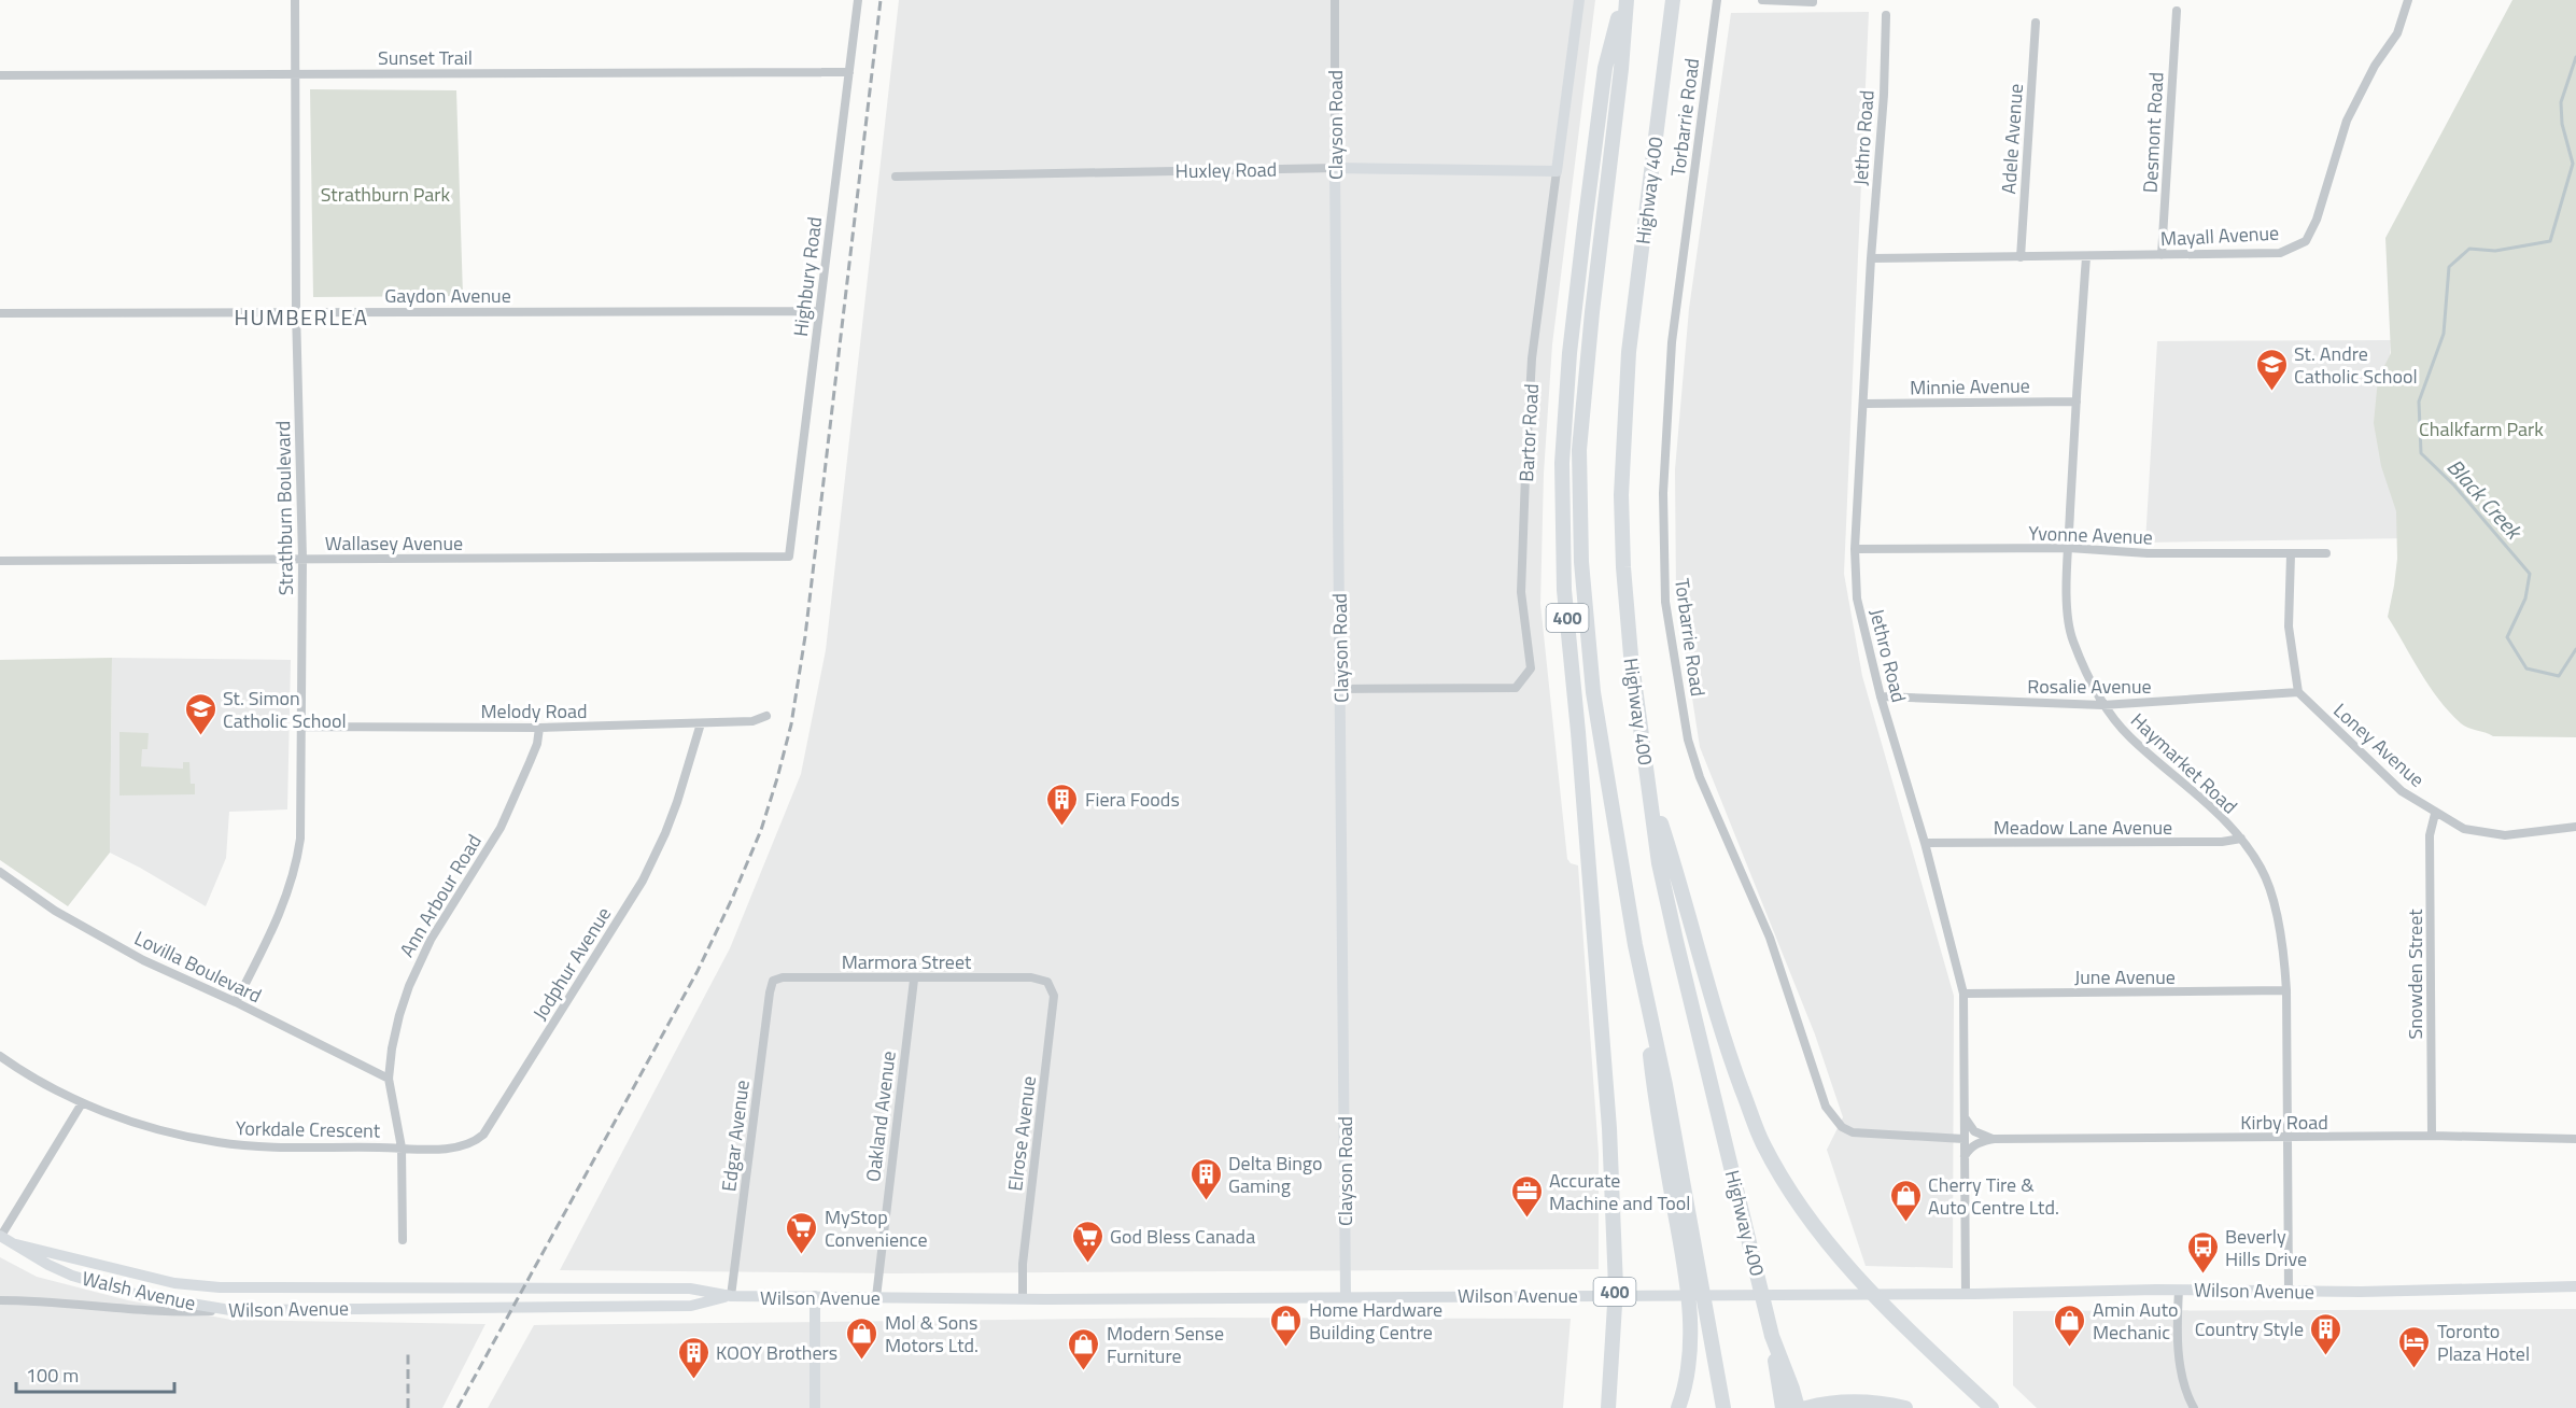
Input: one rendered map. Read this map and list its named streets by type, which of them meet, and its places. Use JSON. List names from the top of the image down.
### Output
{
  "streets": {
    "highway": ["Highway 400", "400"],
    "main road": [
      "Clayson Road",
      "Huxley Road",
      "Bartor Road",
      "Walsh Avenue",
      "Wilson Avenue"
    ],
    "street": [
      "Sunset Trail",
      "Torbarrie Road",
      "Desmont Road",
      "Jethro Road",
      "Adele Avenue",
      "Mayall Avenue",
      "Highbury Road",
      "Gaydon Avenue",
      "Minnie Avenue",
      "Strathburn Boulevard",
      "Yvonne Avenue",
      "Wallasey Avenue",
      "Rosalie Avenue",
      "Melody Road",
      "Loney Avenue",
      "Haymarket Road",
      "Meadow Lane Avenue",
      "Ann Arbour Road",
      "Marmora Street",
      "Jodphur Avenue",
      "Lovilla Boulevard",
      "Snowden Street",
      "June Avenue",
      "Oakland Avenue",
      "Kirby Road",
      "Yorkdale Crescent",
      "Elrose Avenue",
      "Edgar Avenue"
    ]
  },
  "crossings": [
    ["Sunset Trail", "Highbury Road"],
    ["Sunset Trail", "Strathburn Boulevard"],
    ["Torbarrie Road", "Jethro Road"],
    ["Clayson Road", "Huxley Road"],
    ["Clayson Road", "Bartor Road"],
    ["Clayson Road", "Wilson Avenue"],
    ["Desmont Road", "Mayall Avenue"],
    ["Jethro Road", "Mayall Avenue"],
    ["Jethro Road", "Minnie Avenue"],
    ["Jethro Road", "Yvonne Avenue"],
    ["Jethro Road", "Rosalie Avenue"],
    ["Jethro Road", "Meadow Lane Avenue"],
    ["Jethro Road", "June Avenue"],
    ["Jethro Road", "Kirby Road"],
    ["Jethro Road", "Wilson Avenue"],
    ["Adele Avenue", "Mayall Avenue"],
    ["Huxley Road", "Bartor Road"],
    ["Mayall Avenue", "Haymarket Road"],
    ["Highbury Road", "Gaydon Avenue"],
    ["Highbury Road", "Wallasey Avenue"],
    ["Gaydon Avenue", "Strathburn Boulevard"],
    ["Minnie Avenue", "Haymarket Road"],
    ["Strathburn Boulevard", "Wallasey Avenue"],
    ["Strathburn Boulevard", "Melody Road"],
    ["Strathburn Boulevard", "Lovilla Boulevard"],
    ["Yvonne Avenue", "Haymarket Road"],
    ["Rosalie Avenue", "Loney Avenue"],
    ["Rosalie Avenue", "Haymarket Road"],
    ["Melody Road", "Ann Arbour Road"],
    ["Melody Road", "Jodphur Avenue"],
    ["Loney Avenue", "Snowden Street"],
    ["Haymarket Road", "Meadow Lane Avenue"],
    ["Haymarket Road", "June Avenue"],
    ["Haymarket Road", "Kirby Road"],
    ["Haymarket Road", "Wilson Avenue"],
    ["Ann Arbour Road", "Jodphur Avenue"],
    ["Ann Arbour Road", "Lovilla Boulevard"],
    ["Ann Arbour Road", "Yorkdale Crescent"],
    ["Marmora Street", "Oakland Avenue"],
    ["Marmora Street", "Elrose Avenue"],
    ["Marmora Street", "Edgar Avenue"],
    ["Jodphur Avenue", "Yorkdale Crescent"],
    ["Snowden Street", "Kirby Road"],
    ["Oakland Avenue", "Wilson Avenue"],
    ["Elrose Avenue", "Wilson Avenue"],
    ["Edgar Avenue", "Wilson Avenue"],
    ["Walsh Avenue", "Wilson Avenue"]
  ],
  "districts": ["HUMBERLEA"],
  "water": ["Black Creek"],
  "parks": ["Strathburn Park", "Chalkfarm Park"],
  "places": {
    "school or university": ["St. Andre Catholic School", "St. Simon Catholic School"],
    "building": [
      "Fiera Foods",
      "Delta Bingo Gaming",
      "Country Style",
      "KOOY Brothers"
    ],
    "office": ["Accurate Machine and Tool"],
    "shop": [
      "Cherry Tire & Auto Centre Ltd.",
      "Home Hardware Building Centre",
      "Amin Auto Mechanic",
      "Mol & Sons Motors Ltd.",
      "Modern Sense Furniture"
    ],
    "supermarket": ["MyStop Convenience", "God Bless Canada"],
    "bus stop": ["Beverly Hills Drive"],
    "hotel": ["Toronto Plaza Hotel"]
  },
  "scale_bar": "100 m"
}
